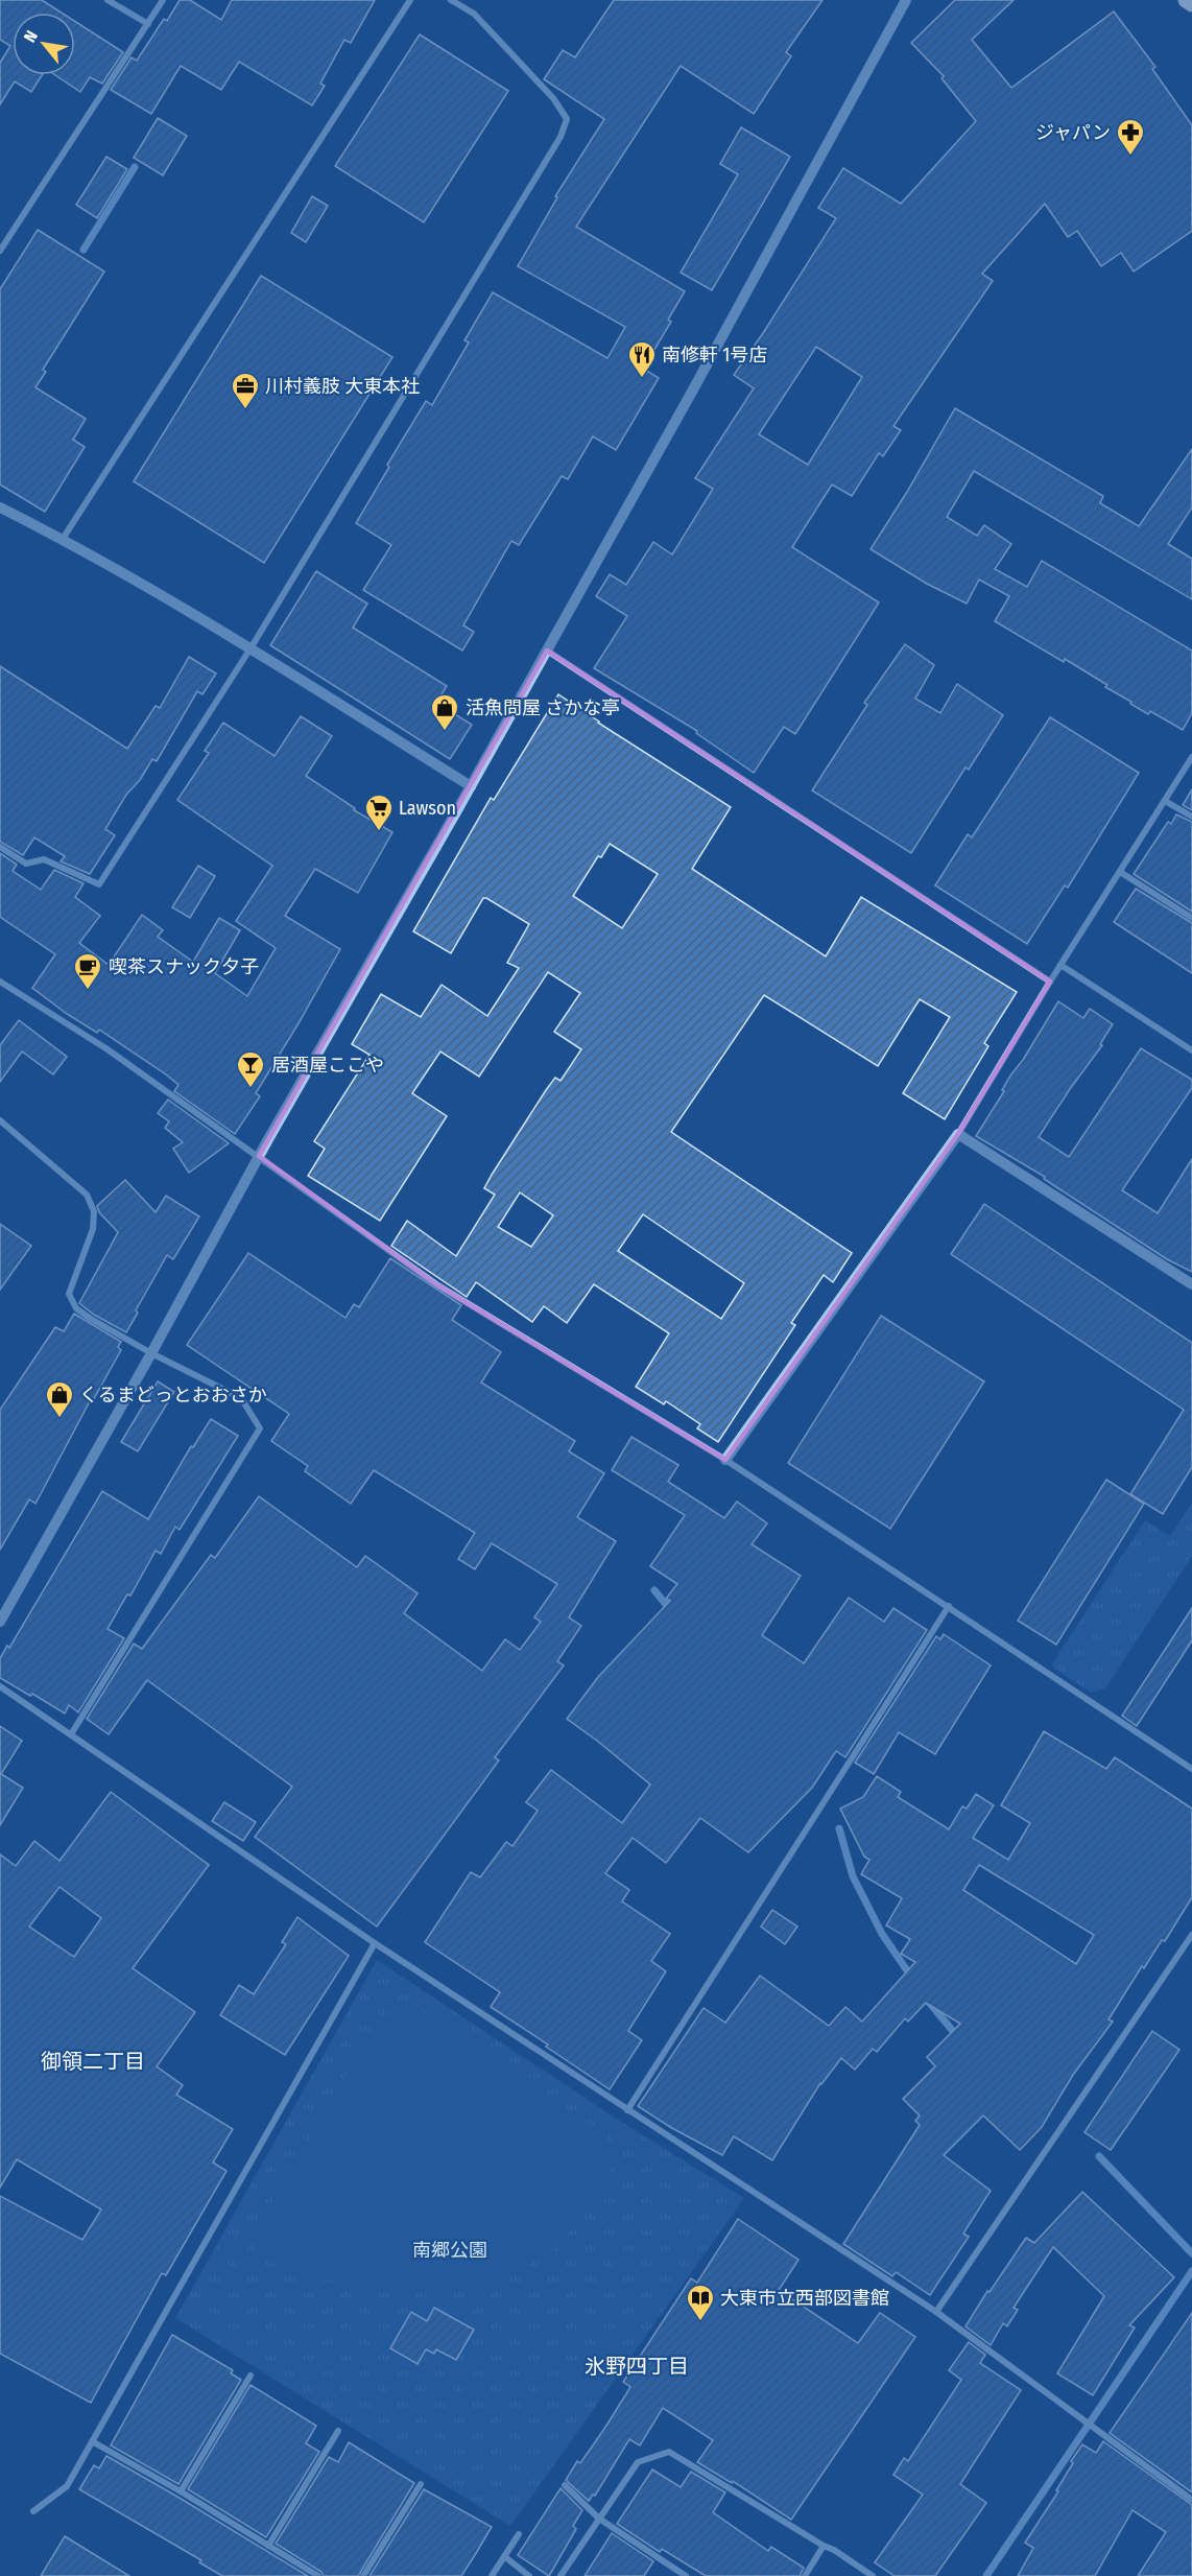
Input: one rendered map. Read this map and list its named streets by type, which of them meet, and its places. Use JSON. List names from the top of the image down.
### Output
{
  "districts": ["御領二丁目", "氷野四丁目"],
  "parks": ["南郷公園"],
  "places": {
    "pharmacy": ["ジャパン"],
    "restaurant": ["南修軒 1号店"],
    "office": ["川村義肢 大東本社"],
    "shop": ["活魚問屋 さかな亭", "くるまどっとおおさか"],
    "supermarket": ["Lawson"],
    "cafe": ["喫茶スナック夕子"],
    "bar": ["居酒屋ここや"],
    "library": ["大東市立西部図書館"]
  },
  "north": "top left"
}
